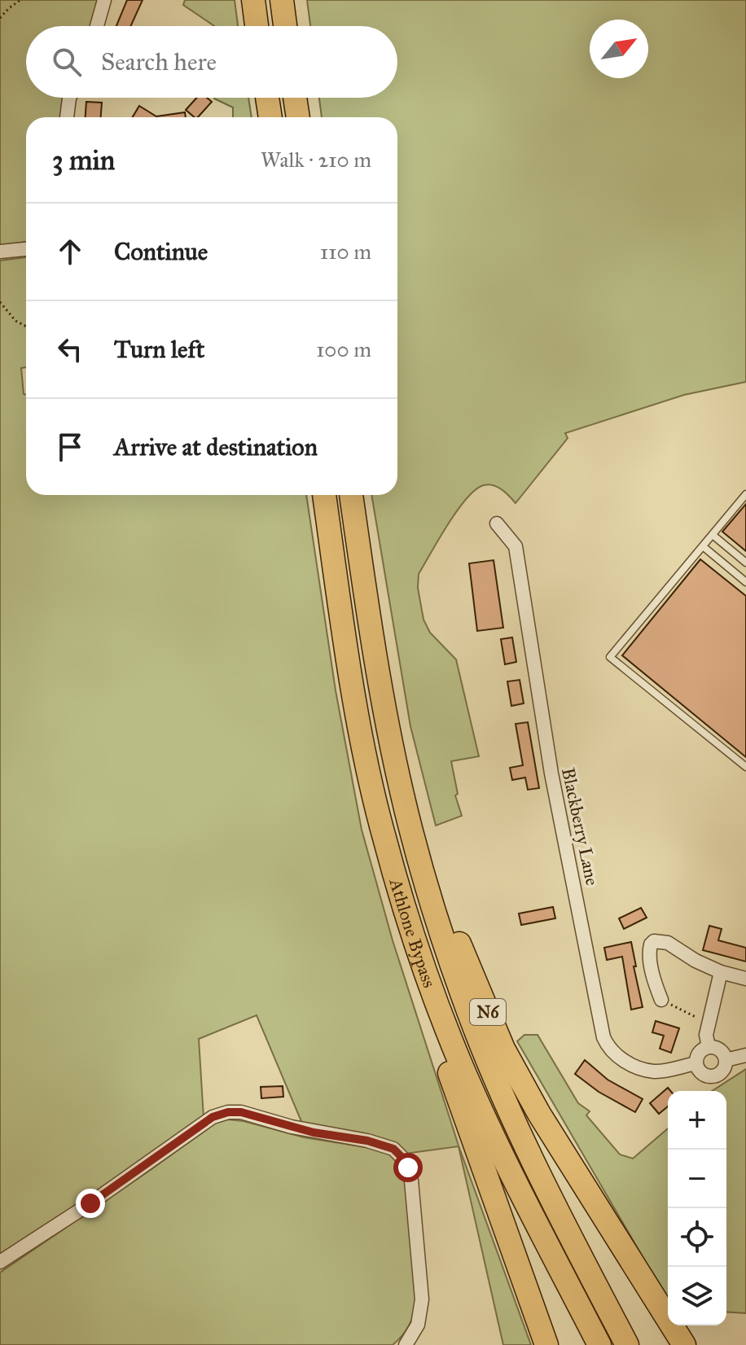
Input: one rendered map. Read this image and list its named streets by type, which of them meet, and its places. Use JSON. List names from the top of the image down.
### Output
{
  "streets": {
    "highway": ["Athlone Bypass", "N6"],
    "street": ["Blackberry Lane"]
  },
  "crossings": [
    ["Athlone Bypass", "N6"]
  ],
  "north": "top right",
  "page": {
    "search": "Search here",
    "heading": ["3 min", "Walk · 210 m"],
    "list": [
      ["Continue", "110 m"],
      ["Turn left", "100 m"],
      "Arrive at destination"
    ],
    "map_buttons": ["+", "−"]
  }
}
